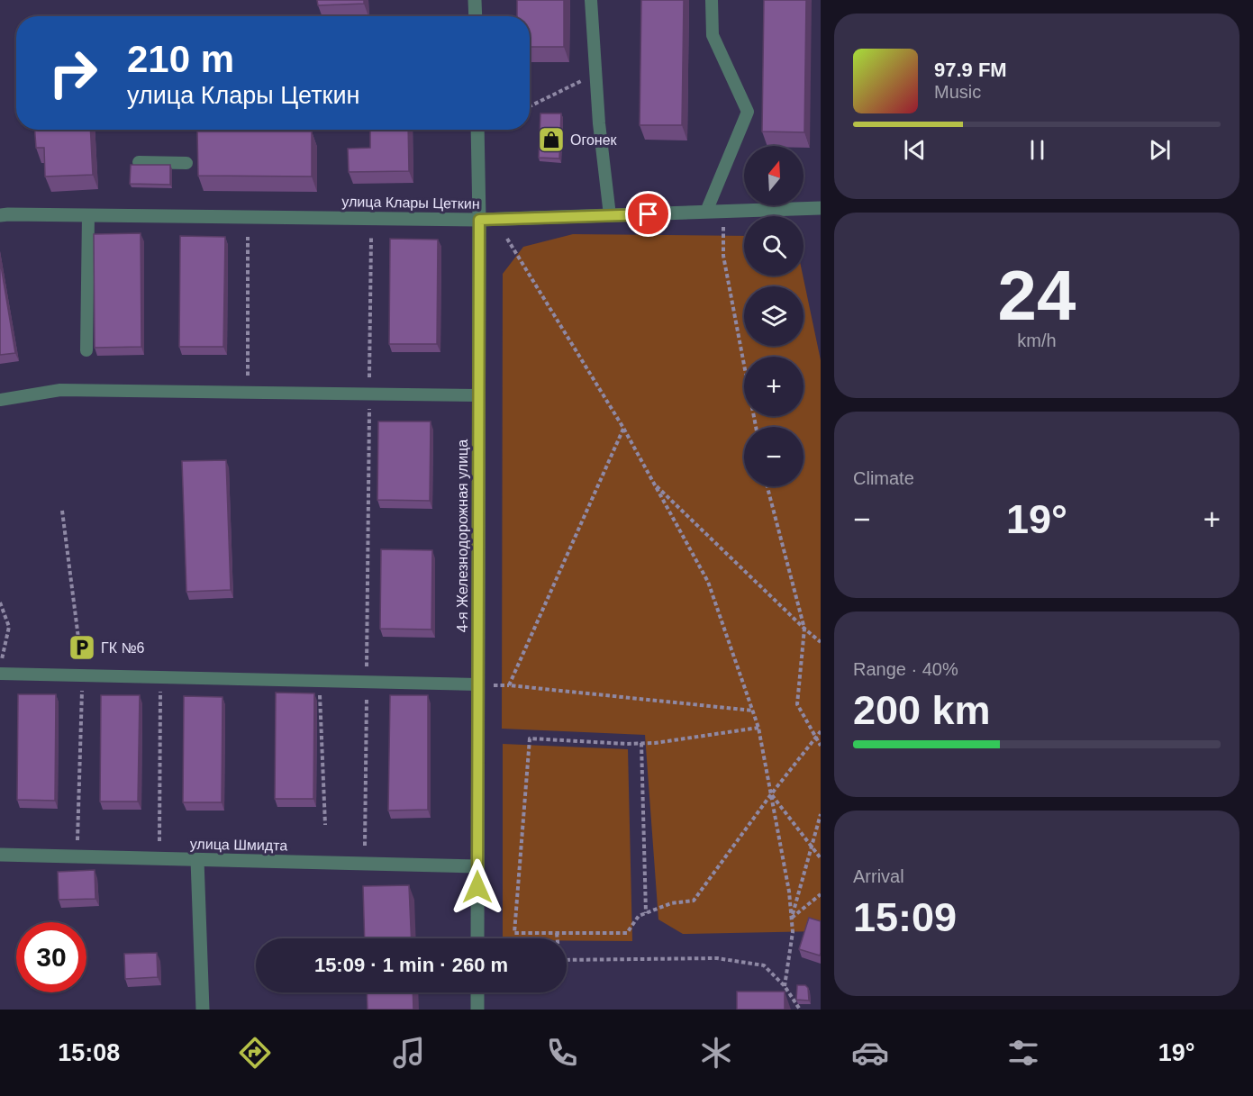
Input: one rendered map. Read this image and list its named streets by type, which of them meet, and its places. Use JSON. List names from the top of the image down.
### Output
{
  "streets": {
    "street": ["улица Клары Цеткин", "4-я Железнодорожная улица", "улица Шмидта"]
  },
  "crossings": [
    ["улица Клары Цеткин", "4-я Железнодорожная улица"],
    ["4-я Железнодорожная улица", "улица Шмидта"]
  ],
  "places": {
    "shop": ["Огонек"],
    "parking": ["ГК №6"]
  },
  "north": "top",
  "page": {
    "turn": ["210 m", "улица Клары Цеткин"],
    "song": ["97.9 FM", "Music"],
    "map_buttons": ["+", "−"],
    "tile": [
      ["24", "km/h"],
      "Climate",
      ["Range · 40%", "200 km"],
      ["Arrival", "15:09"]
    ],
    "heat": ["−", "19°", "+"],
    "limit": "30",
    "trip": "15:09 · 1 min · 260 m",
    "tabs": ["15:08", "19°"]
  }
}
